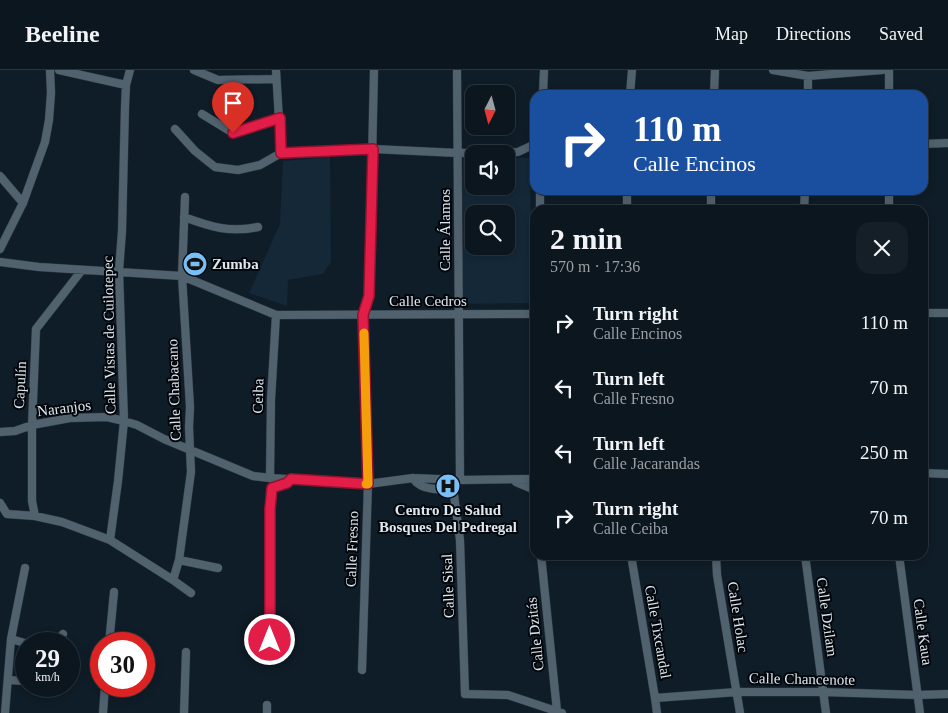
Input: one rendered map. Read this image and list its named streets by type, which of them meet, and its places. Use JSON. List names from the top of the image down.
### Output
{
  "streets": {
    "street": [
      "Calle Álamos",
      "Calle Cedros",
      "Calle Vistas de Cuilotepec",
      "Capulín",
      "Calle Chabacano",
      "Ceiba",
      "Naranjos",
      "Calle Fresno",
      "Calle Sisal",
      "Calle Holac",
      "Calle Dzilam",
      "Calle Tixcandal",
      "Calle Kaua",
      "Calle Dzitás",
      "Calle Chancenote"
    ]
  },
  "crossings": [
    ["Calle Álamos", "Calle Cedros"],
    ["Calle Álamos", "Naranjos"],
    ["Calle Cedros", "Calle Vistas de Cuilotepec"],
    ["Calle Cedros", "Capulín"],
    ["Calle Cedros", "Calle Chabacano"],
    ["Calle Cedros", "Ceiba"],
    ["Calle Cedros", "Calle Fresno"],
    ["Calle Vistas de Cuilotepec", "Naranjos"],
    ["Capulín", "Naranjos"],
    ["Calle Chabacano", "Naranjos"],
    ["Ceiba", "Naranjos"],
    ["Naranjos", "Calle Fresno"],
    ["Naranjos", "Calle Sisal"],
    ["Calle Sisal", "Calle Dzitás"],
    ["Calle Holac", "Calle Chancenote"],
    ["Calle Dzilam", "Calle Chancenote"],
    ["Calle Tixcandal", "Calle Chancenote"],
    ["Calle Kaua", "Calle Chancenote"]
  ],
  "places": {
    "sports": ["Zumba"],
    "hospital": ["Centro De Salud Bosques Del Pedregal"]
  },
  "north": "bottom",
  "page": {
    "header": "Beeline",
    "nav": ["Map", "Directions", "Saved"],
    "turn": ["110 m", "Calle Encinos"],
    "heading": ["2 min", "570 m · 17:36"],
    "list": [
      {
        "name": "Turn right",
        "note": "Calle Encinos",
        "value": "110 m"
      },
      {
        "name": "Turn left",
        "note": "Calle Fresno",
        "value": "70 m"
      },
      {
        "name": "Turn left",
        "note": "Calle Jacarandas",
        "value": "250 m"
      },
      {
        "name": "Turn right",
        "note": "Calle Ceiba",
        "value": "70 m"
      }
    ],
    "speed": "29 km/h",
    "limit": "30"
  }
}
